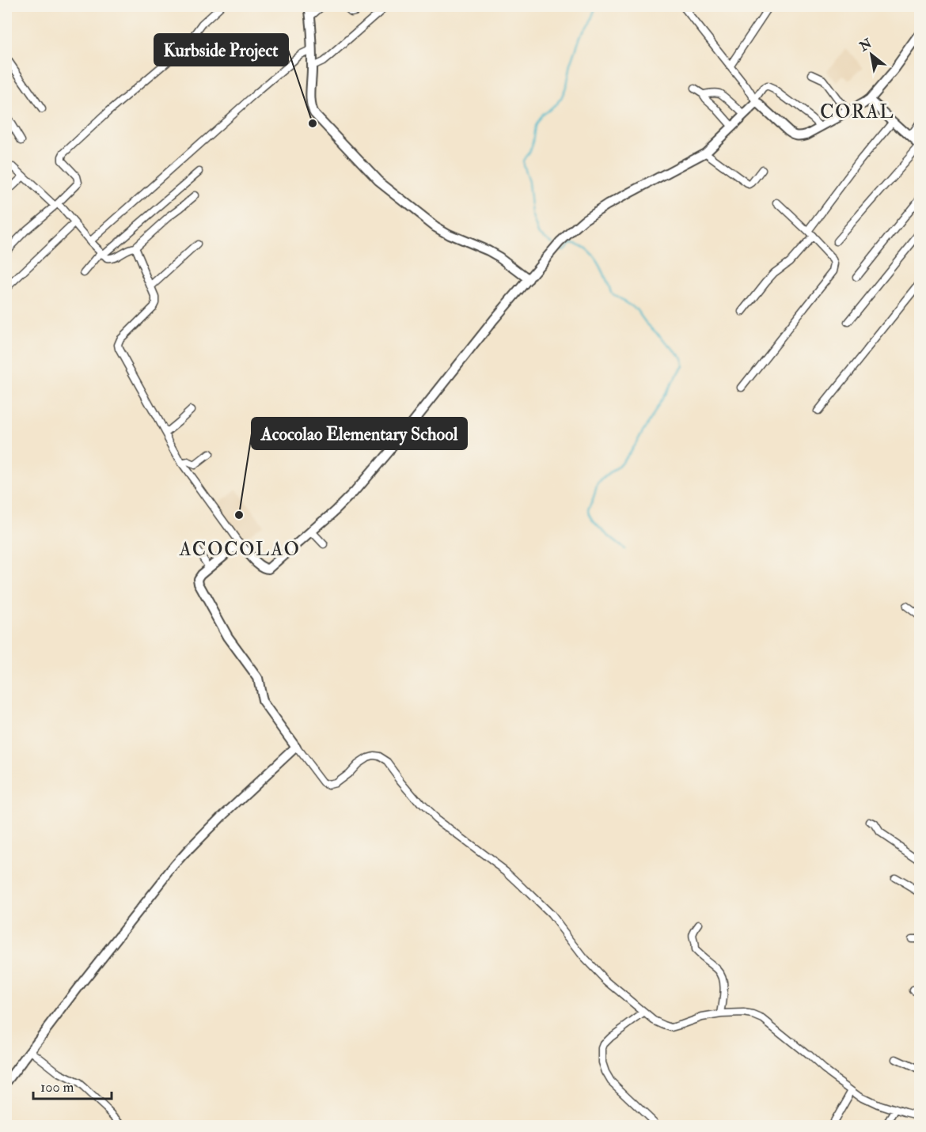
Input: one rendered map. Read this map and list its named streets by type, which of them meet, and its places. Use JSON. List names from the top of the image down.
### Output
{
  "districts": ["CORAL", "ACOCOLAO"],
  "places": ["Kurbside Project", "Acocolao Elementary School"],
  "scale_bar": "100 m",
  "north": "top left"
}
